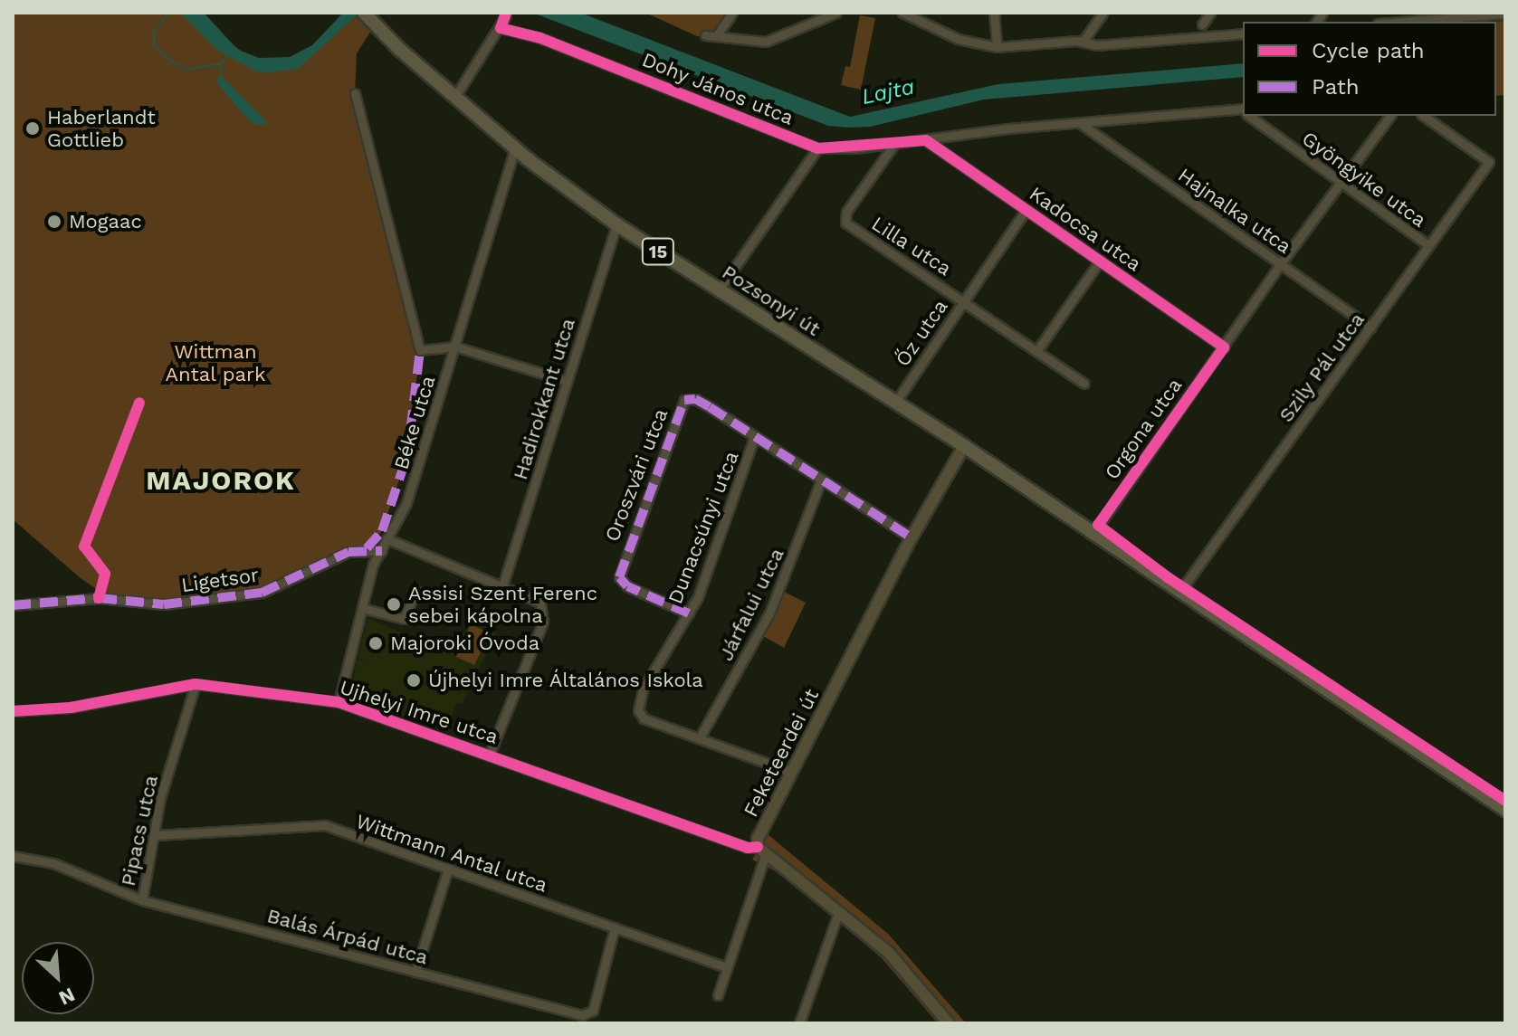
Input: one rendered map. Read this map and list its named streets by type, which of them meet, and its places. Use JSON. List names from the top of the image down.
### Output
{
  "streets": {
    "main road": ["15", "Pozsonyi út", "Feketeerdei út"],
    "street": [
      "Dohy János utca",
      "Gyöngyike utca",
      "Hajnalka utca",
      "Kadocsa utca",
      "Lilla utca",
      "Őz utca",
      "Szily Pál utca",
      "Hadirokkant utca",
      "Béke utca",
      "Orgona utca",
      "Oroszvári utca",
      "Dunacsúnyi utca",
      "Ligetsor",
      "Járfalui utca",
      "Ujhelyi Imre utca",
      "Pipacs utca",
      "Wittmann Antal utca",
      "Balás Árpád utca"
    ]
  },
  "crossings": [
    ["Dohy János utca", "Hajnalka utca"],
    ["Dohy János utca", "Kadocsa utca"],
    ["Dohy János utca", "Lilla utca"],
    ["Gyöngyike utca", "Szily Pál utca"],
    ["Gyöngyike utca", "Orgona utca"],
    ["Hajnalka utca", "Szily Pál utca"],
    ["Hajnalka utca", "Orgona utca"],
    ["Kadocsa utca", "Őz utca"],
    ["Kadocsa utca", "Orgona utca"],
    ["Lilla utca", "Őz utca"],
    ["15", "Pozsonyi út"],
    ["15", "Szily Pál utca"],
    ["Pozsonyi út", "Őz utca"],
    ["Pozsonyi út", "Szily Pál utca"],
    ["Pozsonyi út", "Hadirokkant utca"],
    ["Pozsonyi út", "Béke utca"],
    ["Pozsonyi út", "Orgona utca"],
    ["Pozsonyi út", "Feketeerdei út"],
    ["Béke utca", "Ligetsor"],
    ["Béke utca", "Ujhelyi Imre utca"],
    ["Oroszvári utca", "Dunacsúnyi utca"],
    ["Oroszvári utca", "Járfalui utca"],
    ["Oroszvári utca", "Feketeerdei út"],
    ["Dunacsúnyi utca", "Járfalui utca"],
    ["Dunacsúnyi utca", "Feketeerdei út"],
    ["Ujhelyi Imre utca", "Feketeerdei út"],
    ["Ujhelyi Imre utca", "Pipacs utca"],
    ["Pipacs utca", "Wittmann Antal utca"],
    ["Pipacs utca", "Balás Árpád utca"],
    ["Wittmann Antal utca", "Balás Árpád utca"]
  ],
  "districts": ["MAJOROK"],
  "water": ["Lajta"],
  "parks": ["Wittman Antal park"],
  "places": [
    "Haberlandt Gottlieb",
    "Mogaac",
    "Assisi Szent Ferenc sebei kápolna",
    "Majoroki Óvoda",
    "Újhelyi Imre Általános Iskola"
  ],
  "legend": ["Cycle path", "Path"],
  "north": "bottom right"
}
